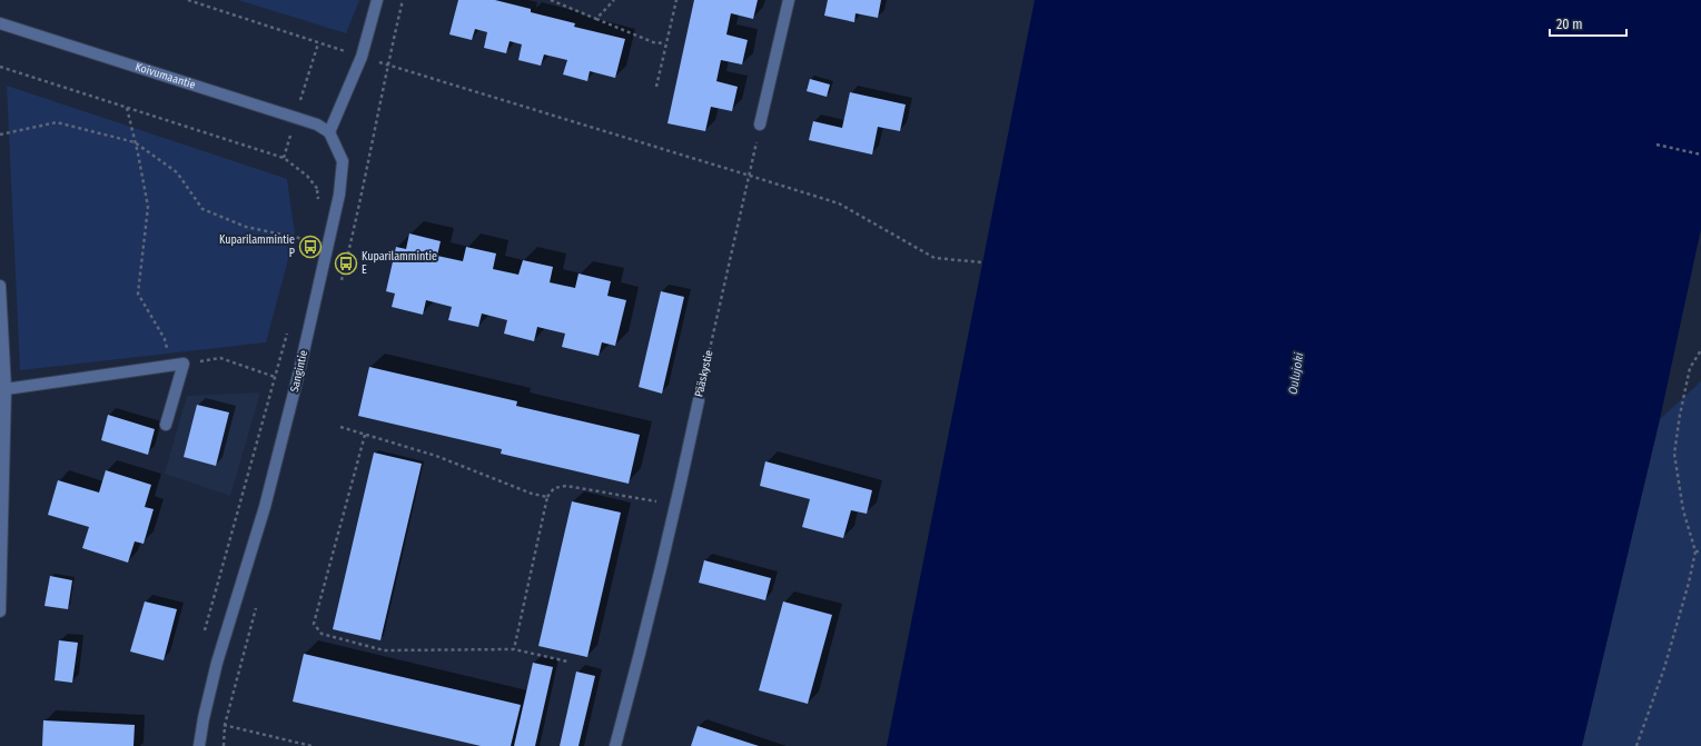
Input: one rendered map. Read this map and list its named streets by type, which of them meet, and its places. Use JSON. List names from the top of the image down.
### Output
{
  "streets": {
    "street": ["Koivumaantie", "Sangintie", "Pääskystie"]
  },
  "crossings": [
    ["Koivumaantie", "Sangintie"]
  ],
  "water": ["Oulujoki"],
  "places": {
    "bus stop": ["Kuparilammintie P", "Kuparilammintie E"]
  },
  "scale_bar": "20 m"
}
